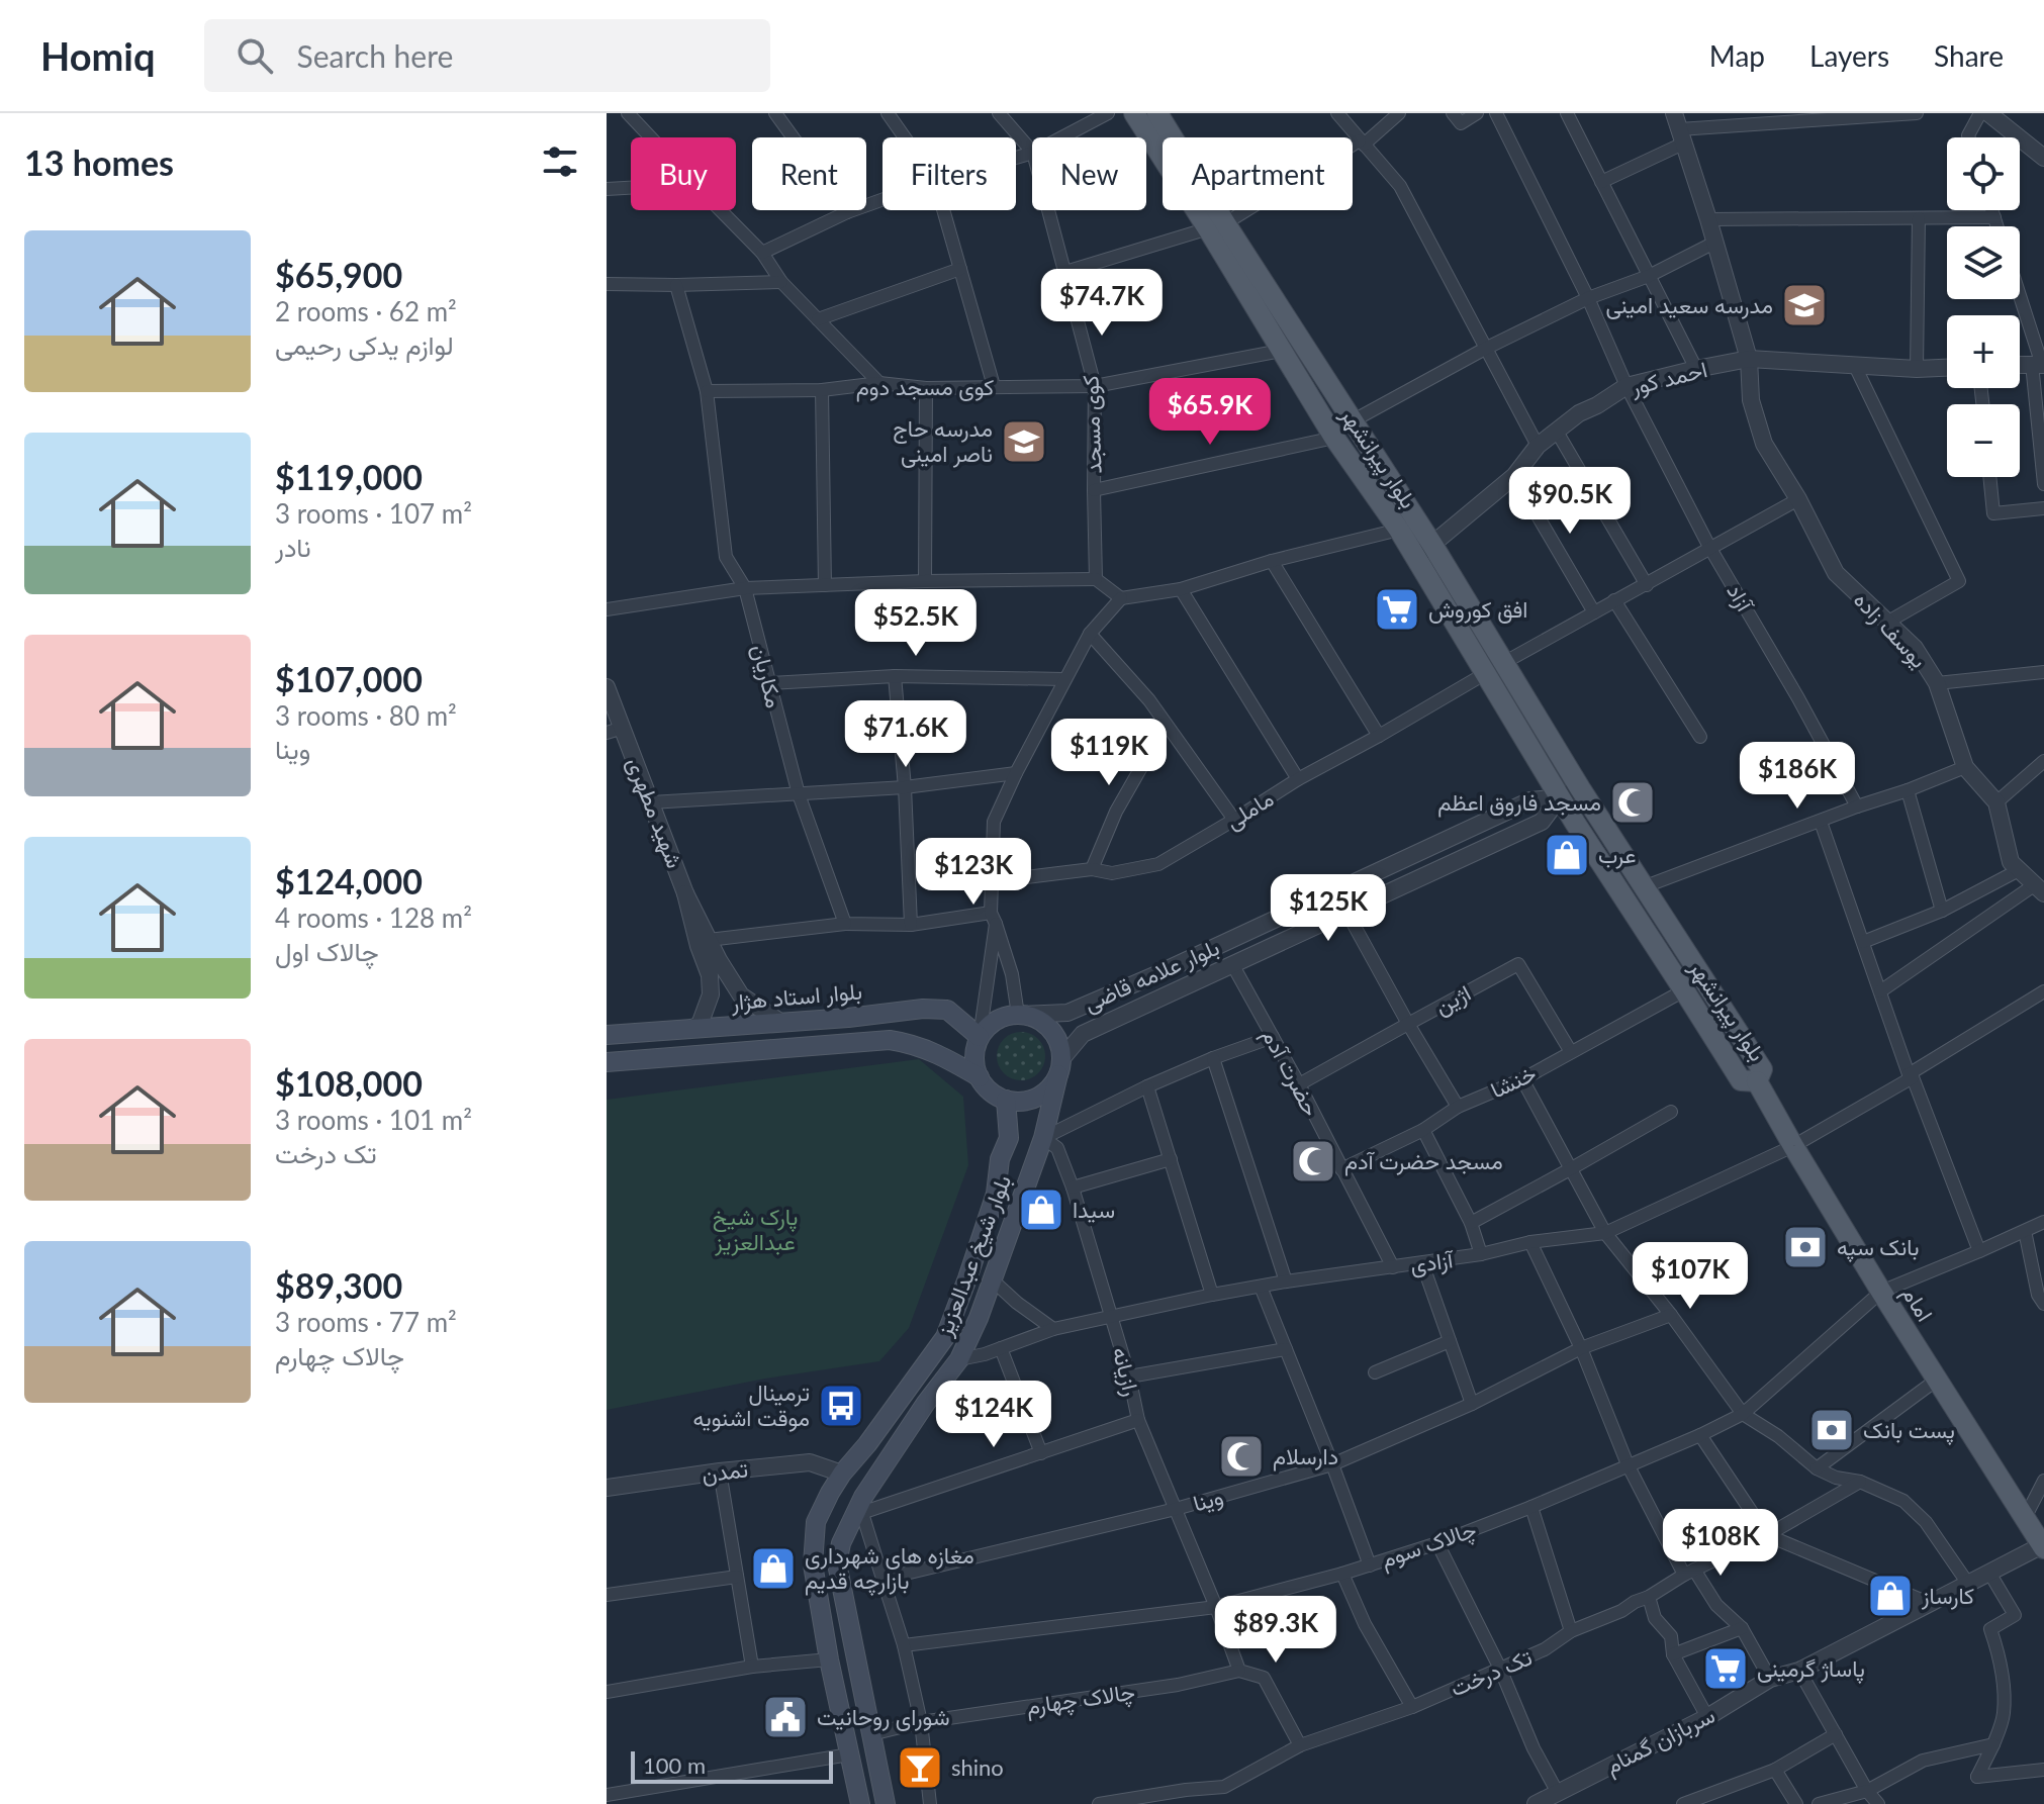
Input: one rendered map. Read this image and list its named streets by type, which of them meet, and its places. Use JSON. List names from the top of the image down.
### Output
{
  "streets": {
    "main road": [
      "بلوار پیرانشهر",
      "بلوار استاد هژار",
      "بلوار شیخ عبدالعزیز",
      "امام"
    ],
    "street": [
      "احمد کور",
      "کوی مسجد دوم",
      "کوی مسجد",
      "آزاد",
      "یوسف زاده",
      "مکاریان",
      "ماملی",
      "شهید مطهری",
      "بلوار علامه قاضی",
      "اژین",
      "حضرت آدم",
      "خنشا",
      "آزادی",
      "رازیانه",
      "تمدن",
      "وینا",
      "چالاک سوم",
      "تک درخت",
      "چالاک چهارم",
      "سربازان گمنام"
    ]
  },
  "crossings": [
    ["احمد کور", "بلوار پیرانشهر"],
    ["احمد کور", "آزاد"],
    ["احمد کور", "یوسف زاده"],
    ["کوی مسجد دوم", "کوی مسجد"],
    ["کوی مسجد دوم", "بلوار پیرانشهر"],
    ["کوی مسجد دوم", "مکاریان"],
    ["بلوار پیرانشهر", "ماملی"],
    ["بلوار پیرانشهر", "بلوار علامه قاضی"],
    ["بلوار پیرانشهر", "خنشا"],
    ["بلوار پیرانشهر", "امام"],
    ["بلوار علامه قاضی", "بلوار استاد هژار"],
    ["بلوار علامه قاضی", "حضرت آدم"],
    ["بلوار علامه قاضی", "بلوار شیخ عبدالعزیز"],
    ["بلوار استاد هژار", "بلوار شیخ عبدالعزیز"],
    ["اژین", "حضرت آدم"],
    ["اژین", "خنشا"],
    ["حضرت آدم", "خنشا"],
    ["حضرت آدم", "آزادی"],
    ["بلوار شیخ عبدالعزیز", "آزادی"],
    ["بلوار شیخ عبدالعزیز", "رازیانه"],
    ["بلوار شیخ عبدالعزیز", "تمدن"],
    ["بلوار شیخ عبدالعزیز", "چالاک چهارم"],
    ["آزادی", "امام"],
    ["آزادی", "رازیانه"],
    ["امام", "چالاک سوم"],
    ["امام", "سربازان گمنام"],
    ["رازیانه", "وینا"],
    ["رازیانه", "چالاک سوم"],
    ["رازیانه", "چالاک چهارم"]
  ],
  "parks": ["پارک شیخ عبدالعزیز"],
  "places": {
    "school or university": ["مدرسه سعید امینی", "مدرسه حاج ناصر امینی"],
    "supermarket": ["افق کوروش", "پاساژ گرمینی"],
    "mosque": ["مسجد فاروق اعظم", "مسجد حضرت آدم", "دارسلام"],
    "shop": [
      "عرب",
      "سیدا",
      "مغازه های شهرداری بازارچه قدیم",
      "کارساز"
    ],
    "bank": ["بانک سپه", "پست بانک"],
    "bus stop": ["ترمینال موقت اشنویه"],
    "public building": ["شورای روحانیت"],
    "bar": ["shino"]
  },
  "scale_bar": "100 m",
  "page": {
    "header": "Homiq",
    "search": "Search here",
    "nav": ["Map", "Layers", "Share"],
    "heading": "13 homes",
    "map_buttons": ["+", "−"],
    "chip": [
      "Buy",
      "Rent",
      "Filters",
      "New",
      "Apartment"
    ],
    "list": [
      {
        "name": "$65,900",
        "note": "2 rooms · 62 m² · لوازم یدکی رحیمی"
      },
      {
        "name": "$119,000",
        "note": "3 rooms · 107 m² · نادر"
      },
      {
        "name": "$107,000",
        "note": "3 rooms · 80 m² · وینا"
      },
      {
        "name": "$124,000",
        "note": "4 rooms · 128 m² · چالاک اول"
      },
      {
        "name": "$108,000",
        "note": "3 rooms · 101 m² · تک درخت"
      },
      {
        "name": "$89,300",
        "note": "3 rooms · 77 m² · چالاک چهارم"
      }
    ],
    "price": [
      "$74.7K",
      "$65.9K",
      "$90.5K",
      "$52.5K",
      "$71.6K",
      "$119K",
      "$186K",
      "$123K",
      "$125K",
      "$107K",
      "$124K",
      "$108K",
      "$89.3K"
    ],
    "scale": "100 m"
  }
}
